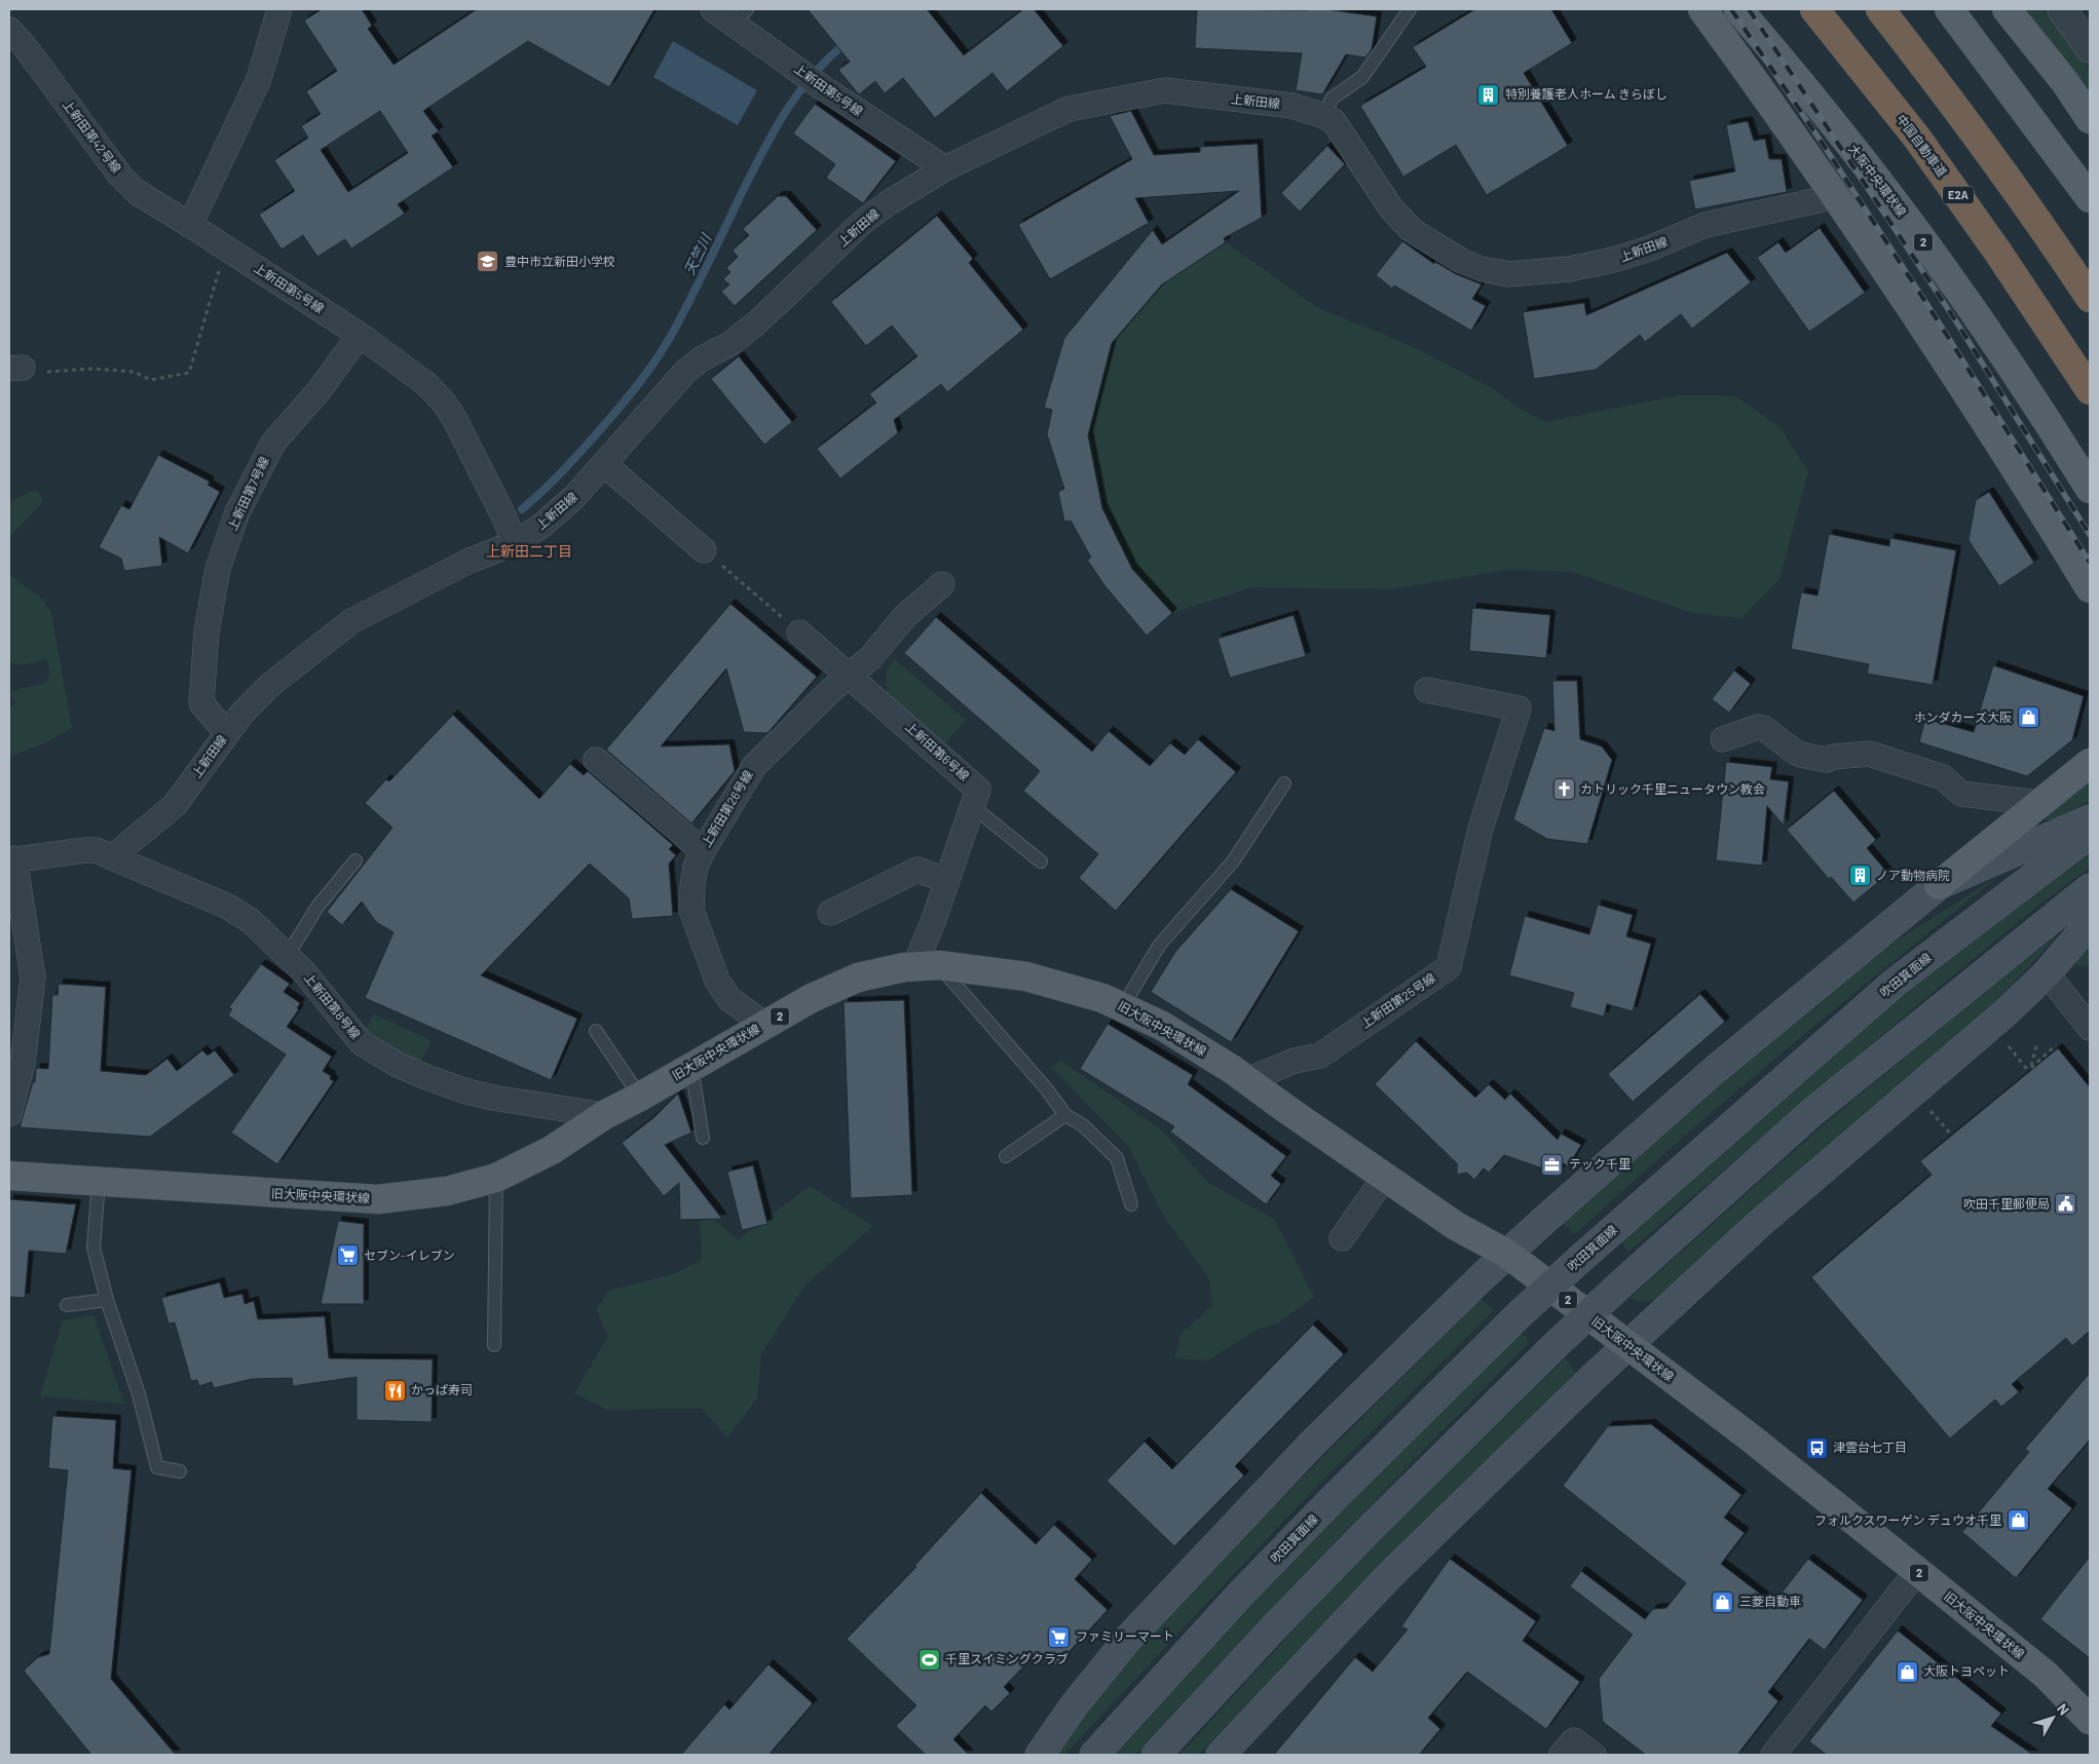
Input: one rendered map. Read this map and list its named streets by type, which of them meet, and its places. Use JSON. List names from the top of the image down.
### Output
{
  "streets": {
    "highway": ["中国自動車道", "E2A"],
    "main road": [
      "大阪中央環状線",
      "2",
      "吹田箕面線",
      "旧大阪中央環状線"
    ],
    "street": [
      "上新田第5号線",
      "上新田線",
      "上新田第42号線",
      "上新田第7号線",
      "上新田第6号線",
      "上新田第26号線",
      "上新田第25号線",
      "上新田第8号線"
    ]
  },
  "crossings": [
    ["上新田第5号線", "上新田線"],
    ["上新田第5号線", "上新田第42号線"],
    ["上新田第5号線", "上新田第7号線"],
    ["上新田線", "上新田第7号線"],
    ["上新田線", "上新田第8号線"],
    ["上新田第6号線", "上新田第26号線"],
    ["上新田第6号線", "旧大阪中央環状線"],
    ["上新田第26号線", "旧大阪中央環状線"],
    ["上新田第25号線", "旧大阪中央環状線"],
    ["上新田第8号線", "旧大阪中央環状線"]
  ],
  "districts": ["上新田二丁目"],
  "water": ["天竺川"],
  "places": {
    "building": ["特別養護老人ホーム きらぼし", "ノア動物病院"],
    "school or university": ["豊中市立新田小学校"],
    "shop": [
      "ホンダカーズ大阪",
      "フォルクスワーゲン デュウオ千里",
      "三菱自動車",
      "大阪トヨペット"
    ],
    "church": ["カトリック千里ニュータウン教会"],
    "office": ["テック千里"],
    "public building": ["吹田千里郵便局"],
    "supermarket": ["セブン-イレブン", "ファミリーマート"],
    "restaurant": ["かっぱ寿司"],
    "bus stop": ["津雲台七丁目"],
    "sports": ["千里スイミングクラブ"]
  },
  "north": "top right"
}
